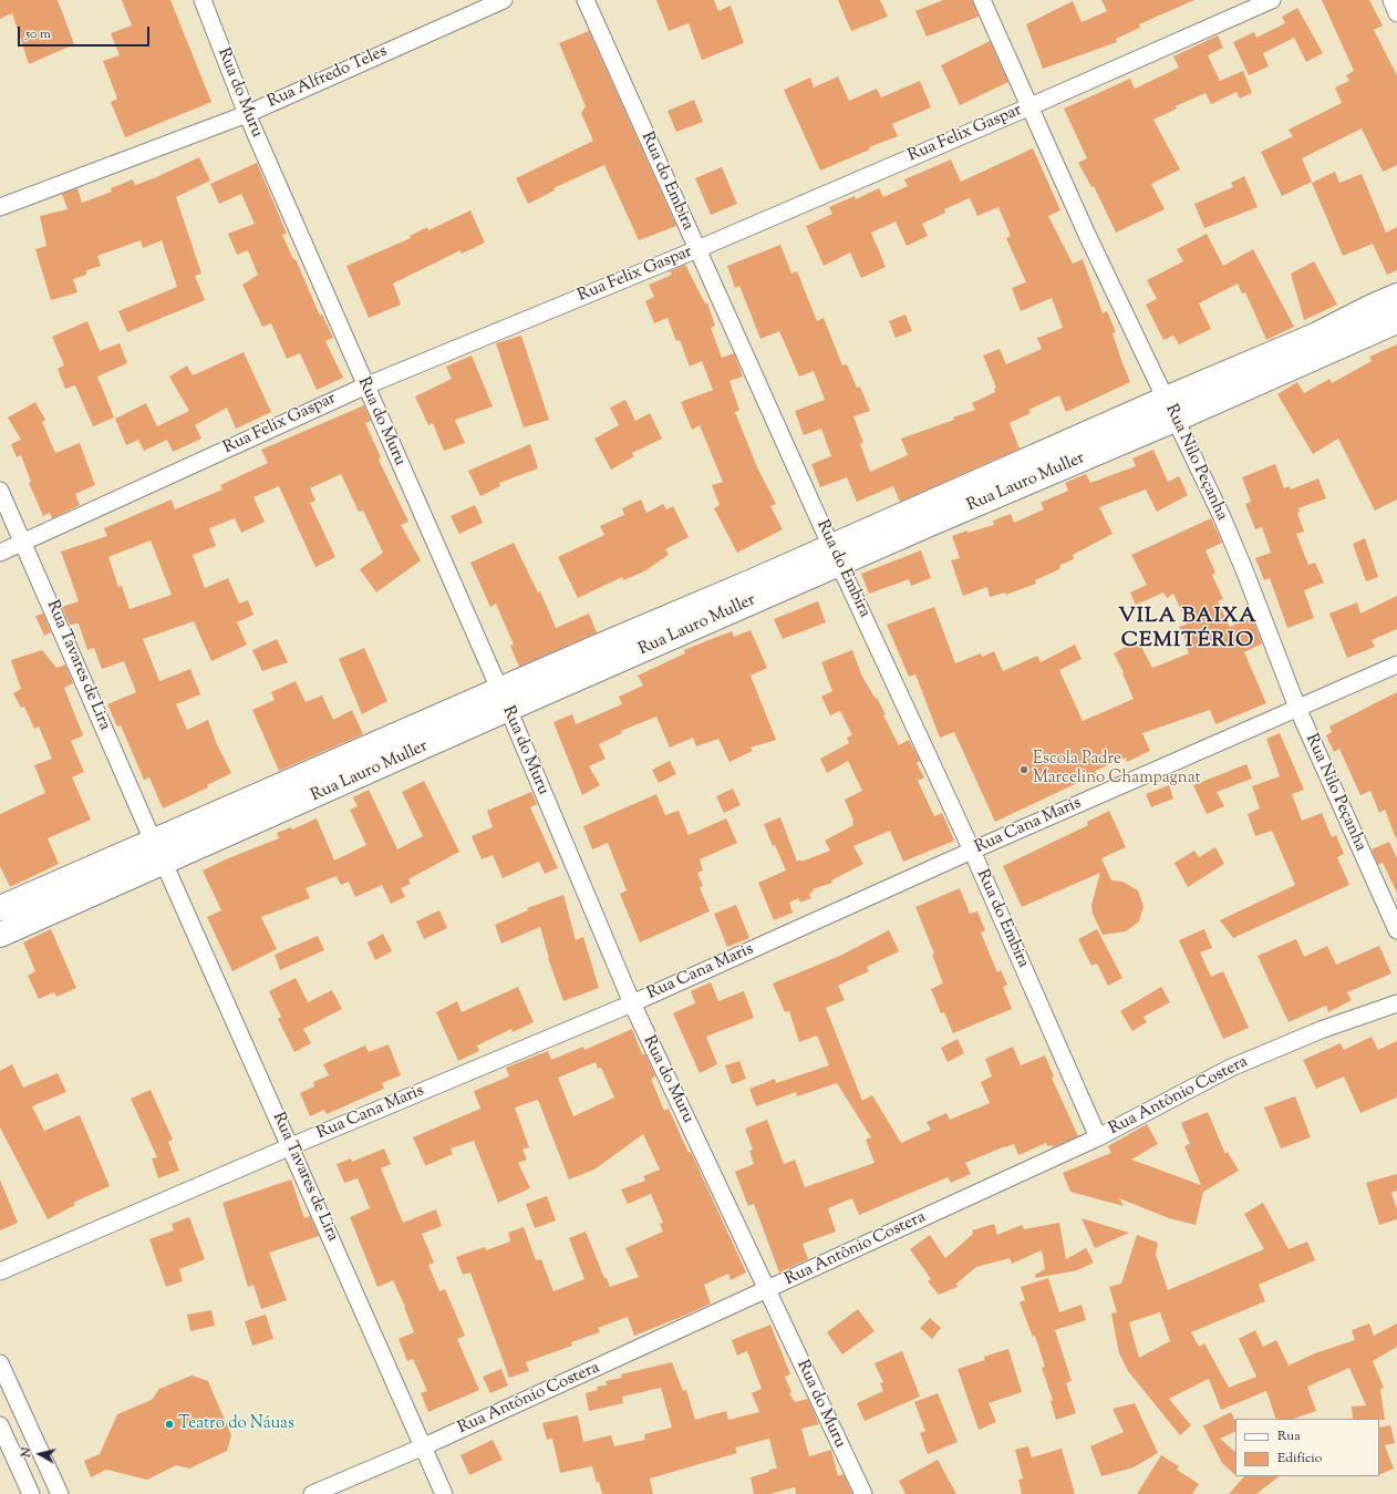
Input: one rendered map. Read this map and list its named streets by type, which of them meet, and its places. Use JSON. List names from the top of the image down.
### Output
{
  "streets": {
    "street": [
      "Rua Alfredo Teles",
      "Rua do Muru",
      "Rua Felix Gaspar",
      "Rua do Embira",
      "Rua Nilo Peçanha",
      "Rua Lauro Muller",
      "Rua Tavares de Lira",
      "Rua Cana Maris",
      "Rua Antônio Costera"
    ]
  },
  "crossings": [
    ["Rua Alfredo Teles", "Rua do Muru"],
    ["Rua do Muru", "Rua Felix Gaspar"],
    ["Rua do Muru", "Rua Lauro Muller"],
    ["Rua do Muru", "Rua Cana Maris"],
    ["Rua do Muru", "Rua Antônio Costera"],
    ["Rua Felix Gaspar", "Rua do Embira"],
    ["Rua Felix Gaspar", "Rua Nilo Peçanha"],
    ["Rua Felix Gaspar", "Rua Tavares de Lira"],
    ["Rua do Embira", "Rua Lauro Muller"],
    ["Rua do Embira", "Rua Cana Maris"],
    ["Rua do Embira", "Rua Antônio Costera"],
    ["Rua Nilo Peçanha", "Rua Lauro Muller"],
    ["Rua Nilo Peçanha", "Rua Cana Maris"],
    ["Rua Lauro Muller", "Rua Tavares de Lira"],
    ["Rua Tavares de Lira", "Rua Cana Maris"],
    ["Rua Tavares de Lira", "Rua Antônio Costera"]
  ],
  "districts": ["VILA BAIXA CEMITÉRIO"],
  "places": ["Escola Padre Marcelino Champagnat", "Teatro do Náuas"],
  "legend": ["Rua", "Edifício"],
  "scale_bar": "50 m",
  "north": "left"
}
